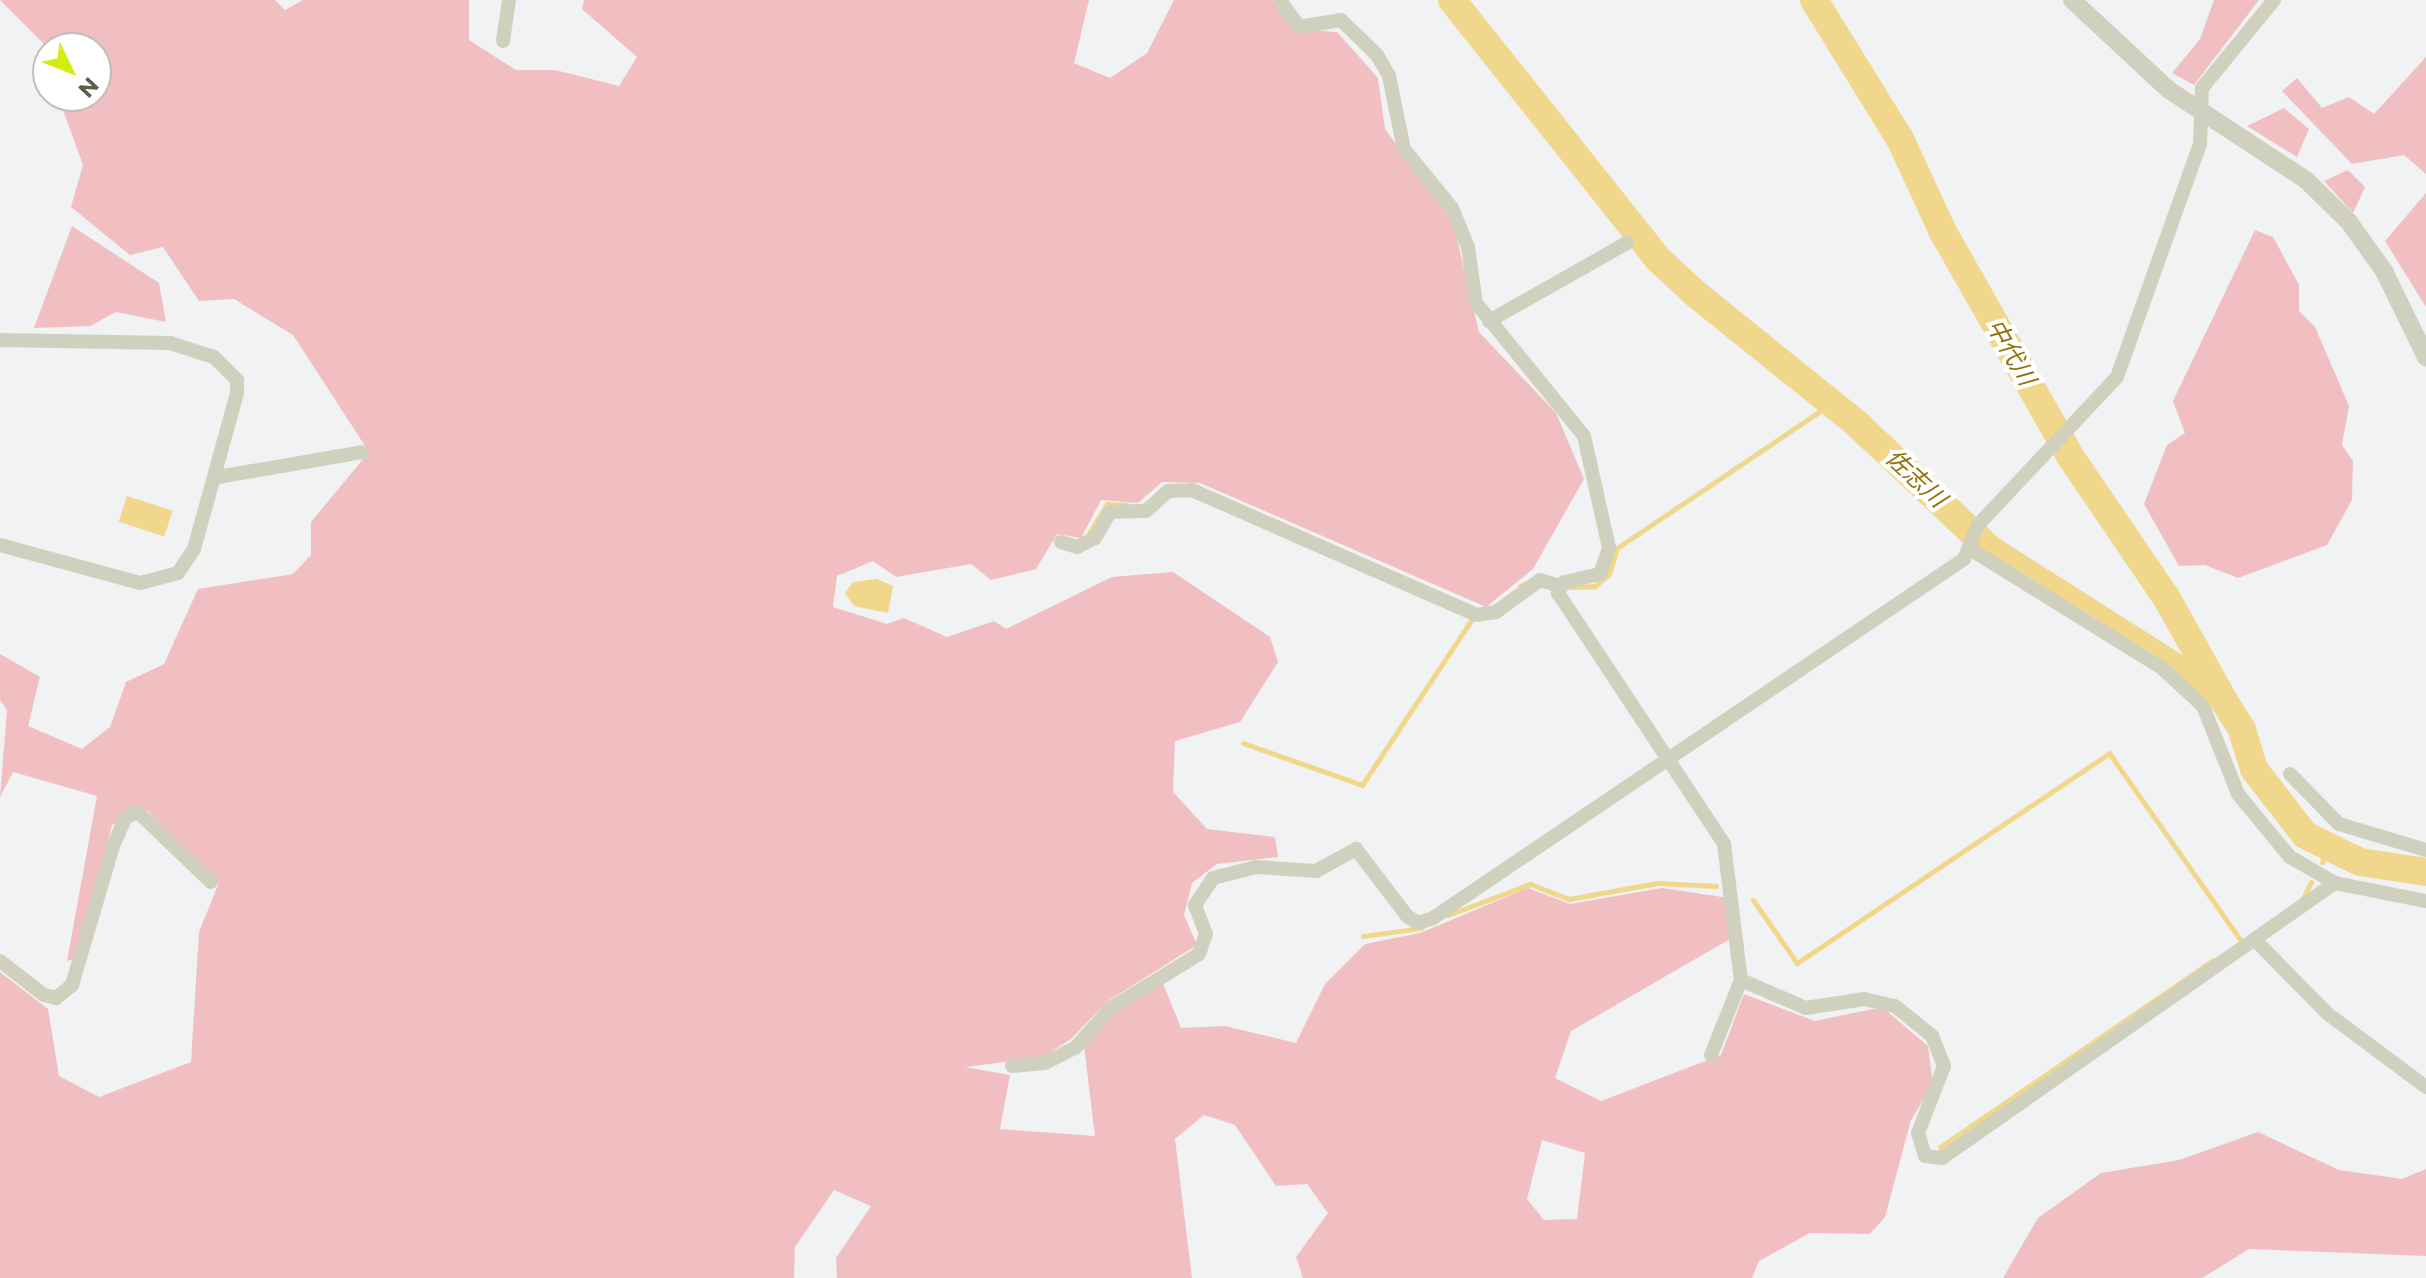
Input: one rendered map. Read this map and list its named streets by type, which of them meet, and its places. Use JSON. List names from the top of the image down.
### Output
{
  "water": ["中代川", "佐志川"],
  "north": "bottom right"
}
